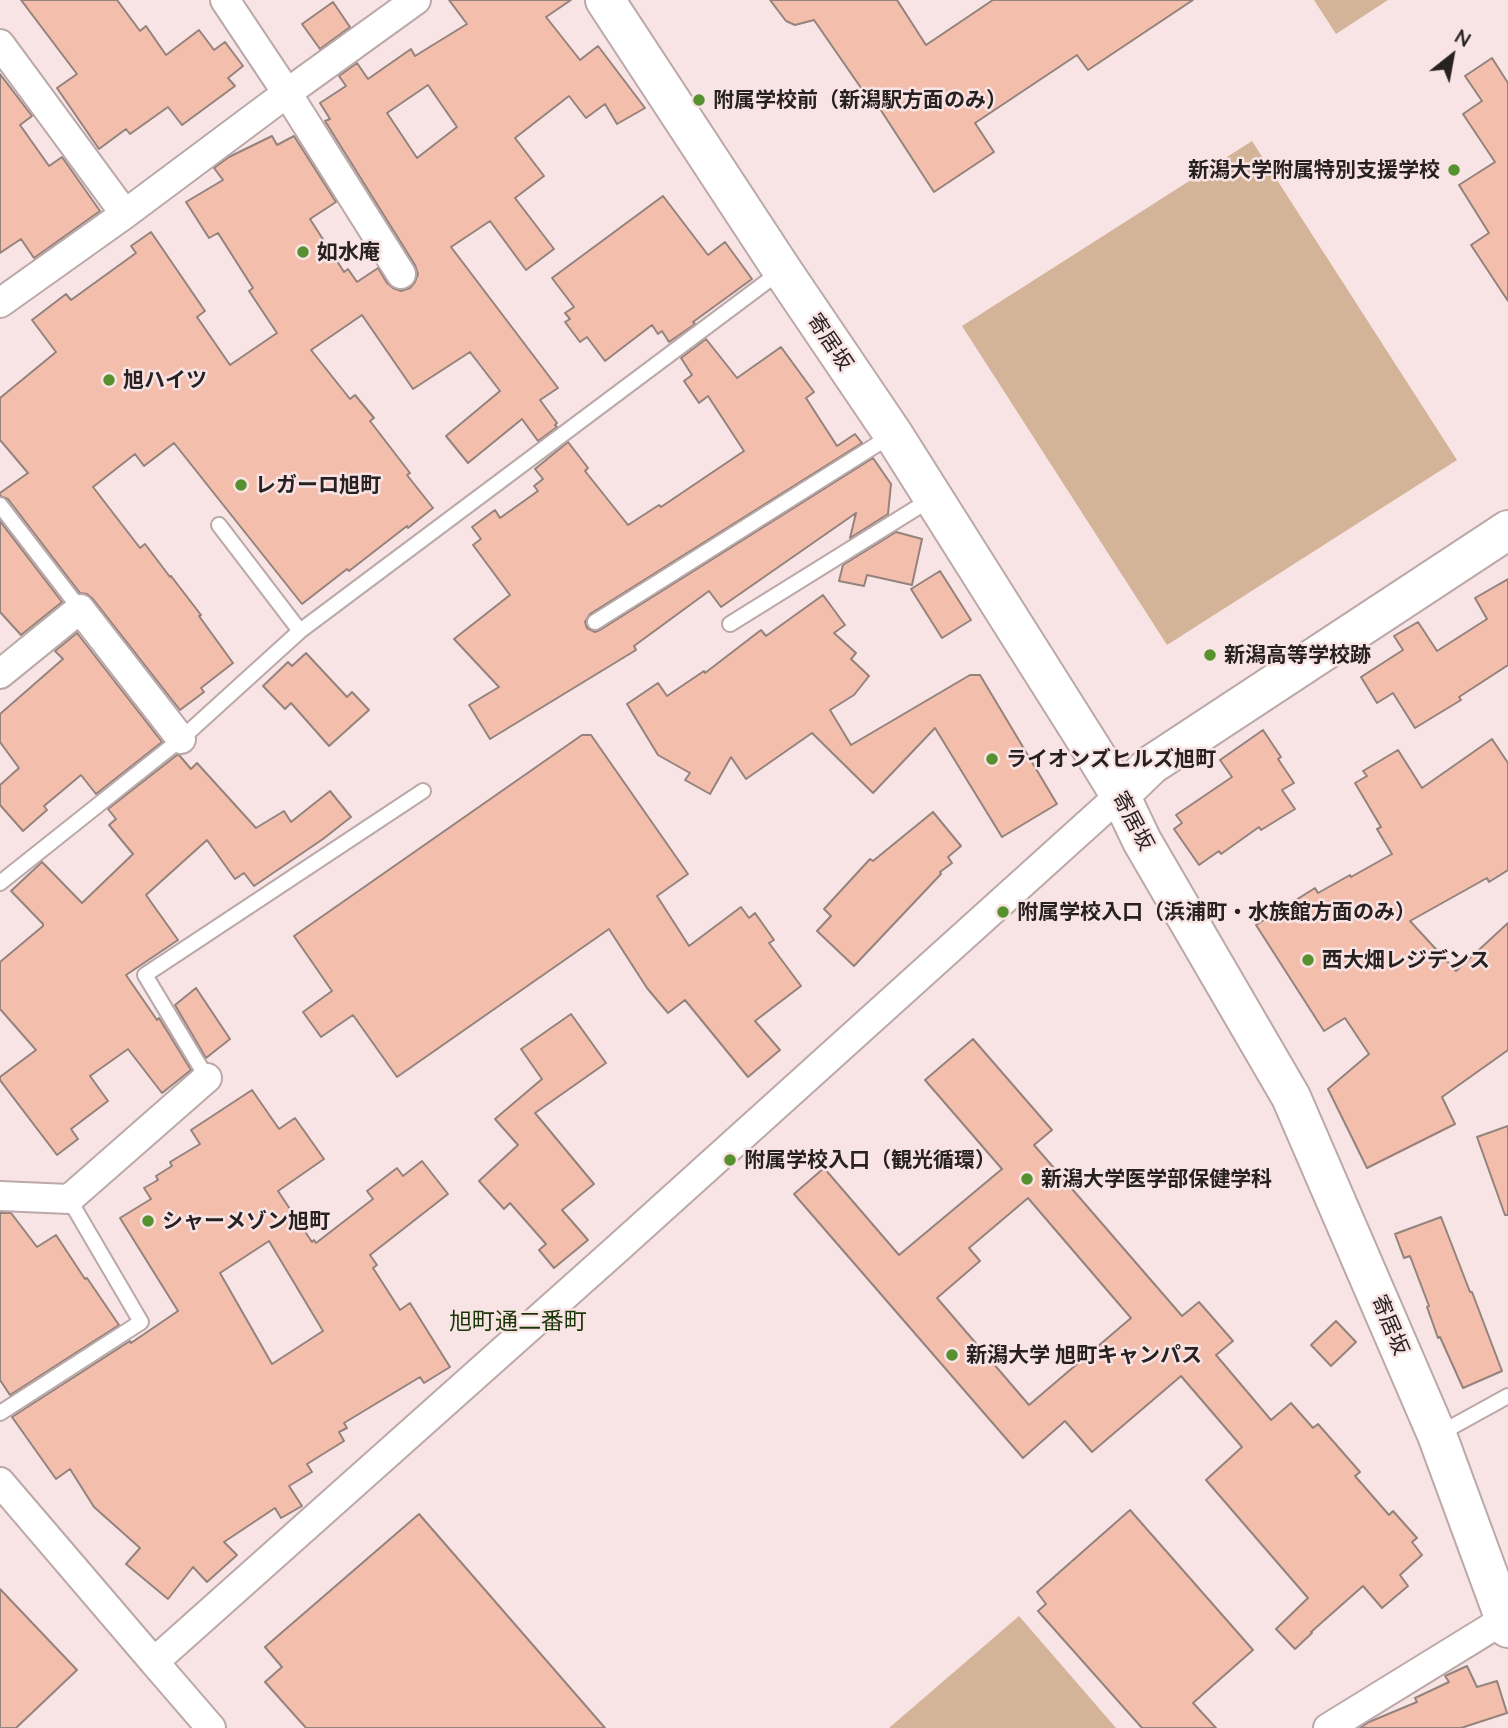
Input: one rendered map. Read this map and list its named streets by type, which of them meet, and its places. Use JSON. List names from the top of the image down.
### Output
{
  "streets": {
    "street": ["寄居坂"]
  },
  "districts": ["旭町通二番町"],
  "places": [
    "附属学校前（新潟駅方面のみ）",
    "新潟大学附属特別支援学校",
    "如水庵",
    "旭ハイツ",
    "レガーロ旭町",
    "新潟高等学校跡",
    "ライオンズヒルズ旭町",
    "附属学校入口（浜浦町・水族館方面のみ）",
    "西大畑レジデンス",
    "附属学校入口（観光循環）",
    "新潟大学医学部保健学科",
    "シャーメゾン旭町",
    "新潟大学 旭町キャンパス"
  ],
  "north": "top right"
}
